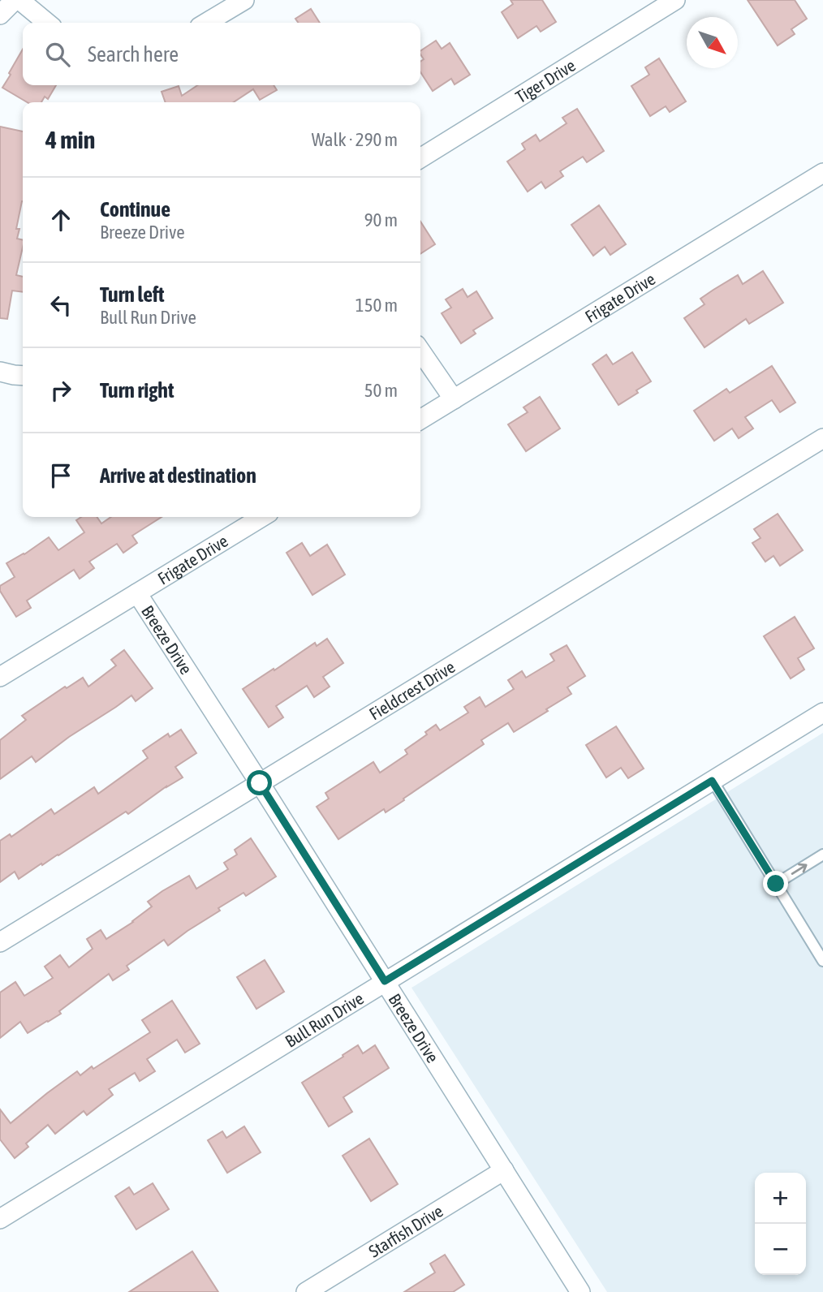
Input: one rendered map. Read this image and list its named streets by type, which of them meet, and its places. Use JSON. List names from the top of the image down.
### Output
{
  "streets": {
    "street": [
      "Tiger Drive",
      "Frigate Drive",
      "Breeze Drive",
      "Fieldcrest Drive",
      "Bull Run Drive",
      "Starfish Drive"
    ]
  },
  "crossings": [
    ["Frigate Drive", "Breeze Drive"],
    ["Breeze Drive", "Fieldcrest Drive"],
    ["Breeze Drive", "Bull Run Drive"],
    ["Breeze Drive", "Starfish Drive"]
  ],
  "north": "bottom right",
  "page": {
    "search": "Search here",
    "heading": ["4 min", "Walk · 290 m"],
    "list": [
      ["Continue", "Breeze Drive", "90 m"],
      ["Turn left", "Bull Run Drive", "150 m"],
      ["Turn right", "50 m"],
      "Arrive at destination"
    ],
    "map_buttons": ["+", "−"]
  }
}
